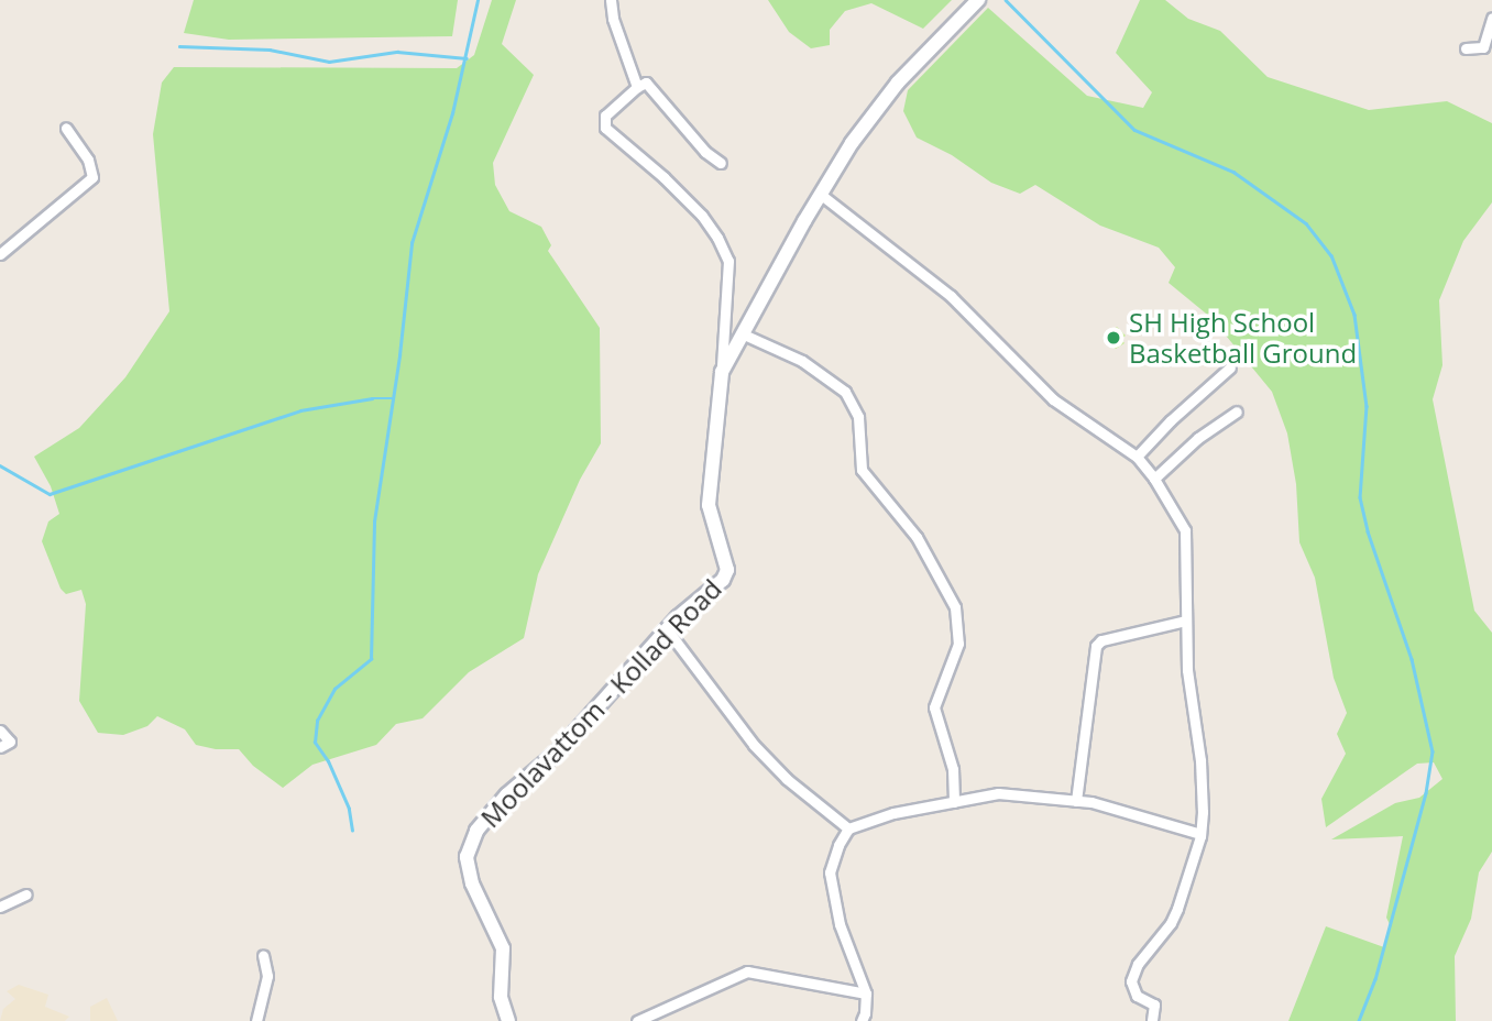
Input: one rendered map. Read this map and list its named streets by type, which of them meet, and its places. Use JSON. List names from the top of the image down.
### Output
{
  "streets": {
    "main road": ["Moolavattom - Kollad Road"]
  },
  "places": ["SH High School Basketball Ground"]
}
